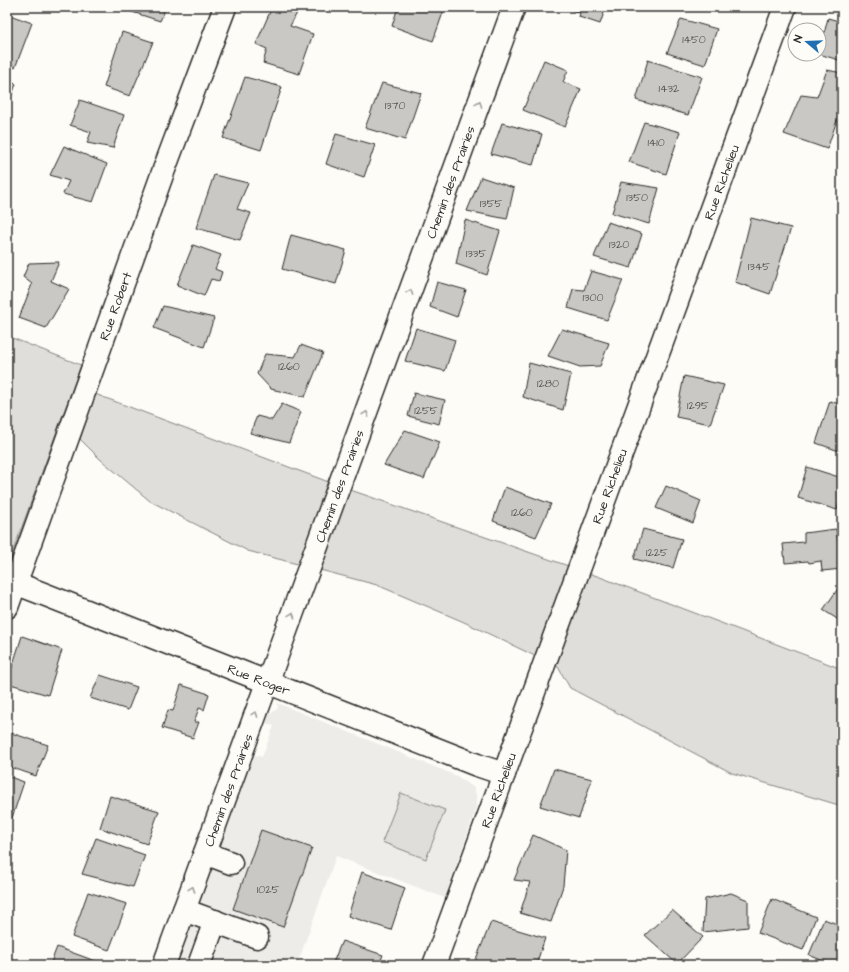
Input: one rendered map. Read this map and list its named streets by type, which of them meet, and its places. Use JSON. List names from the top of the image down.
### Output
{
  "streets": {
    "street": [
      "Chemin des Prairies",
      "Rue Richelieu",
      "Rue Robert",
      "Rue Roger"
    ]
  },
  "crossings": [
    ["Chemin des Prairies", "Rue Roger"],
    ["Rue Richelieu", "Rue Roger"],
    ["Rue Robert", "Rue Roger"]
  ],
  "one_way": ["Chemin des Prairies"],
  "house_numbers": [
    "1450",
    "1432",
    "1370",
    "1410",
    "1350",
    "1355",
    "1320",
    "1335",
    "1345",
    "1300",
    "1260",
    "1280",
    "1295",
    "1255",
    "1260",
    "1225",
    "1025"
  ],
  "north": "left"
}
